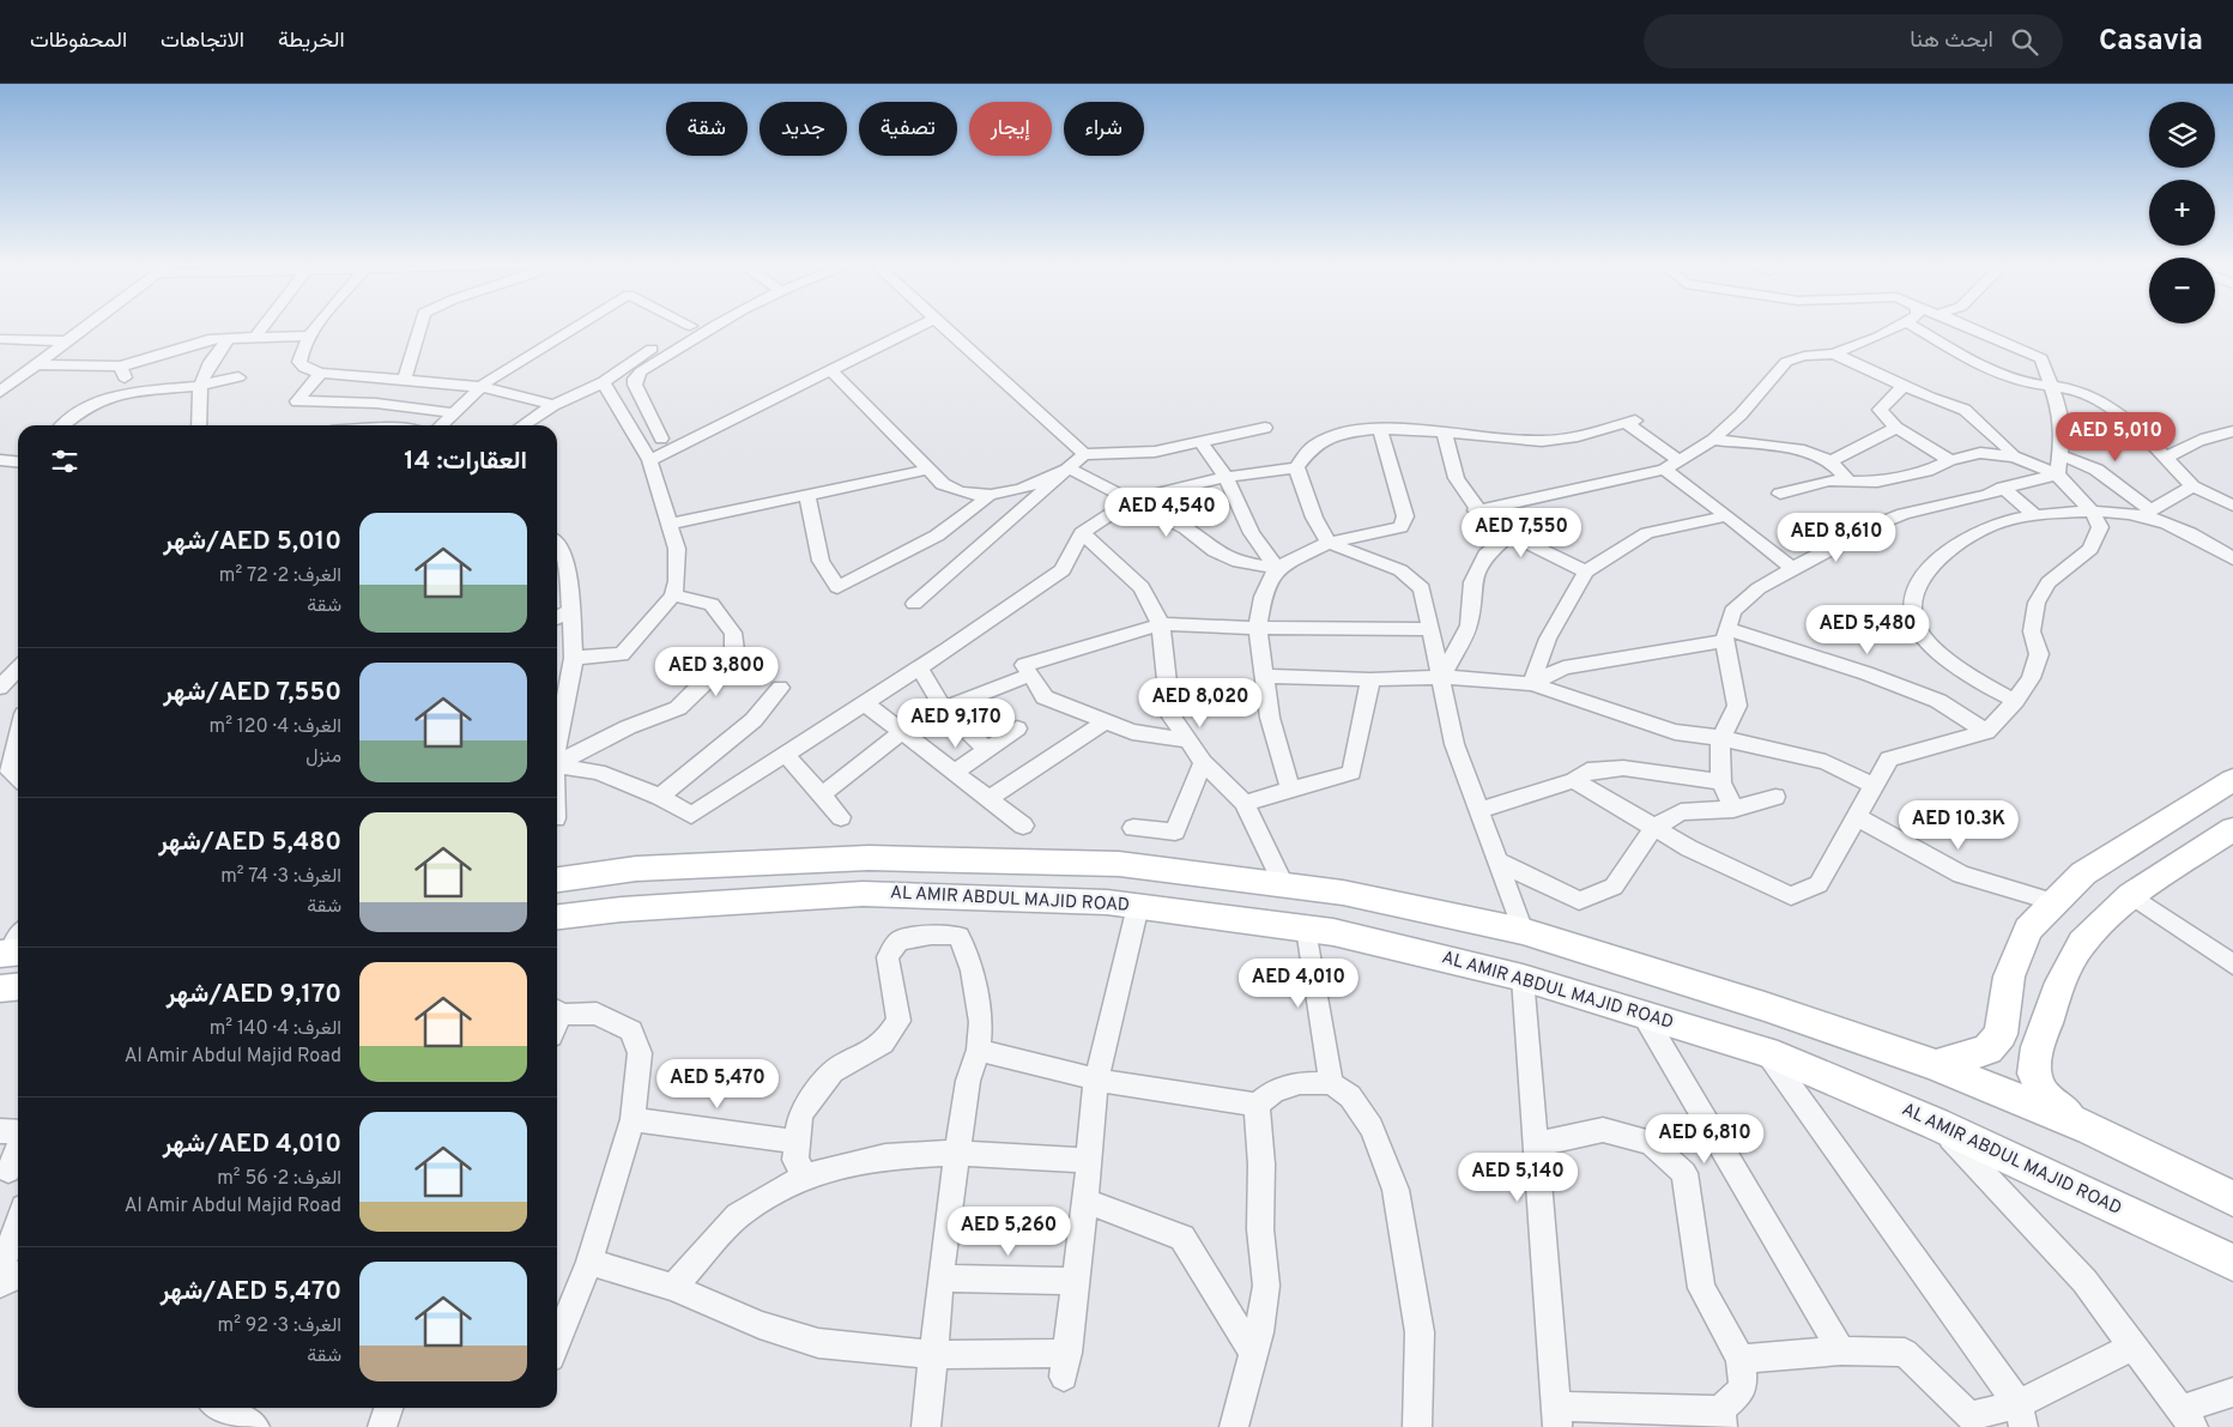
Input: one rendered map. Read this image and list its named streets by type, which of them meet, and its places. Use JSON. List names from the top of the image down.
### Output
{
  "streets": {
    "main road": ["AL AMIR ABDUL MAJID ROAD"]
  },
  "page": {
    "header": "Casavia",
    "search": "ابحث هنا",
    "nav": ["الخريطة", "الاتجاهات", "المحفوظات"],
    "map_buttons": ["+", "−"],
    "chip": [
      "شراء",
      "إيجار",
      "تصفية",
      "جديد",
      "شقة"
    ],
    "price": [
      "AED 5,010",
      "AED 4,540",
      "AED 7,550",
      "AED 8,610",
      "AED 5,480",
      "AED 3,800",
      "AED 8,020",
      "AED 9,170",
      "AED 10.3K",
      "AED 4,010",
      "AED 5,470",
      "AED 6,810",
      "AED 5,140",
      "AED 5,260"
    ],
    "heading": "العقارات: 14",
    "list": [
      {
        "name": "AED 5,010/شهر",
        "note": "الغرف: 2 · 72 m² · شقة"
      },
      {
        "name": "AED 7,550/شهر",
        "note": "الغرف: 4 · 120 m² · منزل"
      },
      {
        "name": "AED 5,480/شهر",
        "note": "الغرف: 3 · 74 m² · شقة"
      },
      {
        "name": "AED 9,170/شهر",
        "note": "الغرف: 4 · 140 m² · Al Amir Abdul Majid Road"
      },
      {
        "name": "AED 4,010/شهر",
        "note": "الغرف: 2 · 56 m² · Al Amir Abdul Majid Road"
      },
      {
        "name": "AED 5,470/شهر",
        "note": "الغرف: 3 · 92 m² · شقة"
      }
    ]
  }
}
